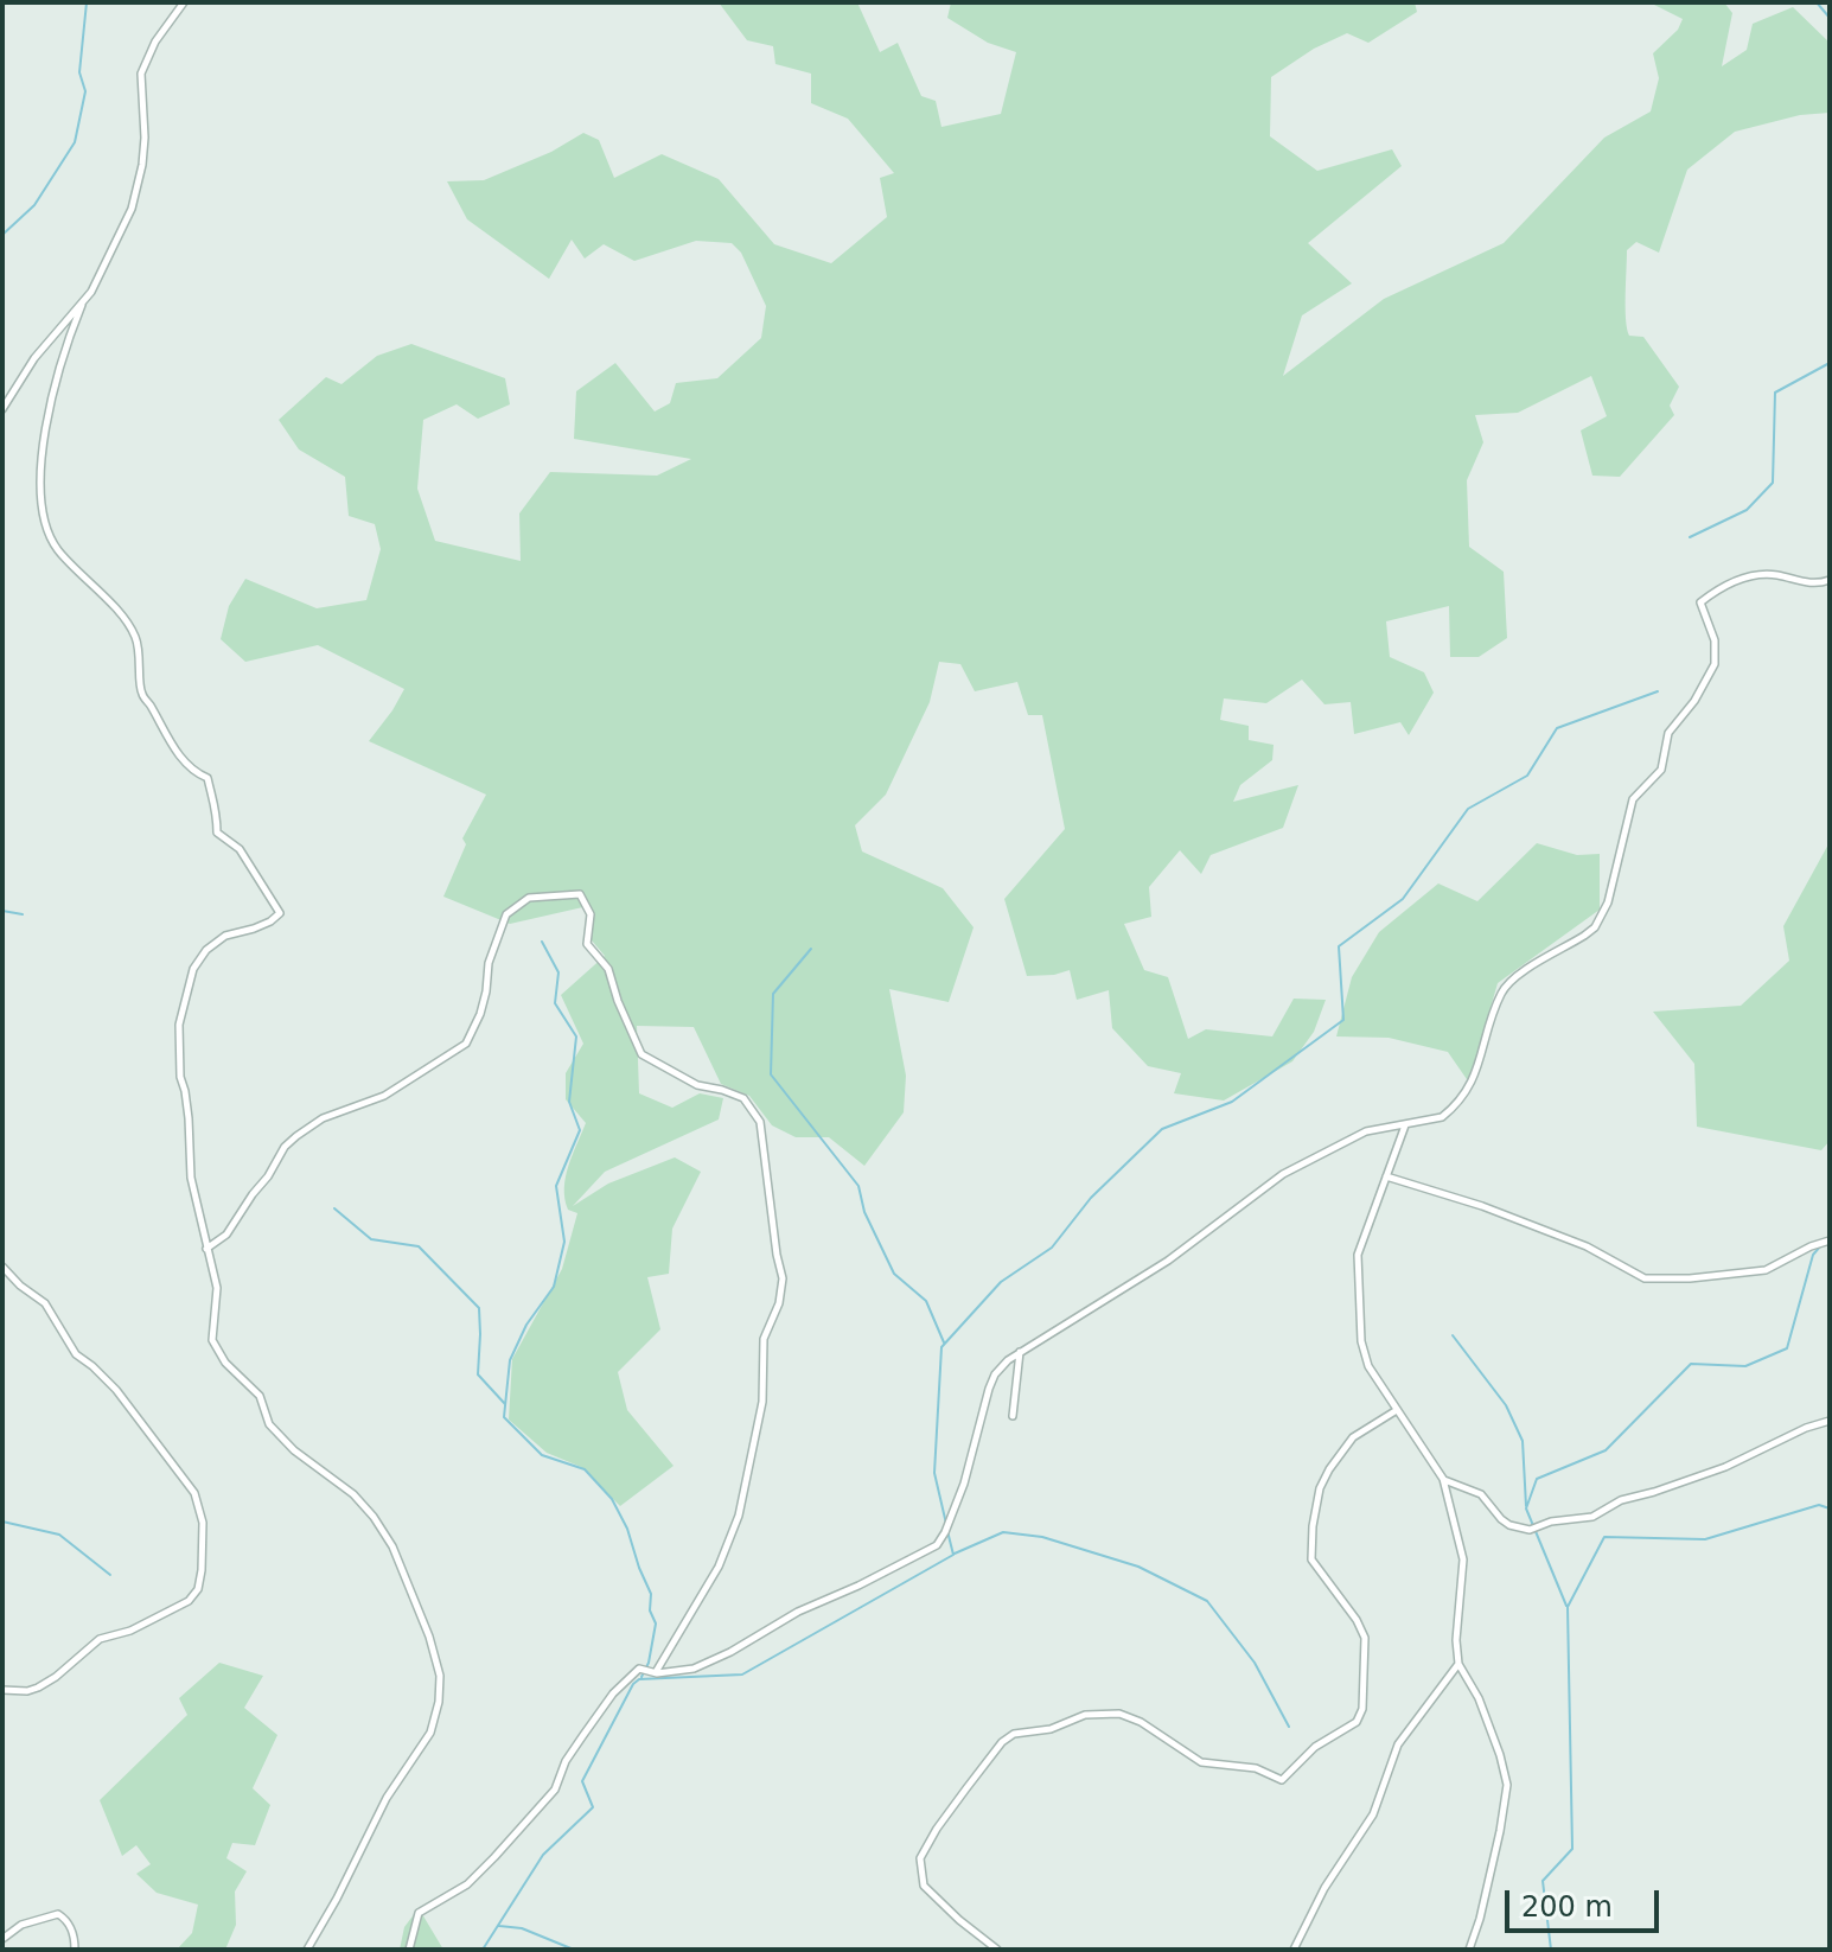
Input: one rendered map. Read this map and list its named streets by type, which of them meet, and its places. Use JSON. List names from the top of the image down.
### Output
{
  "scale_bar": "200 m"
}
